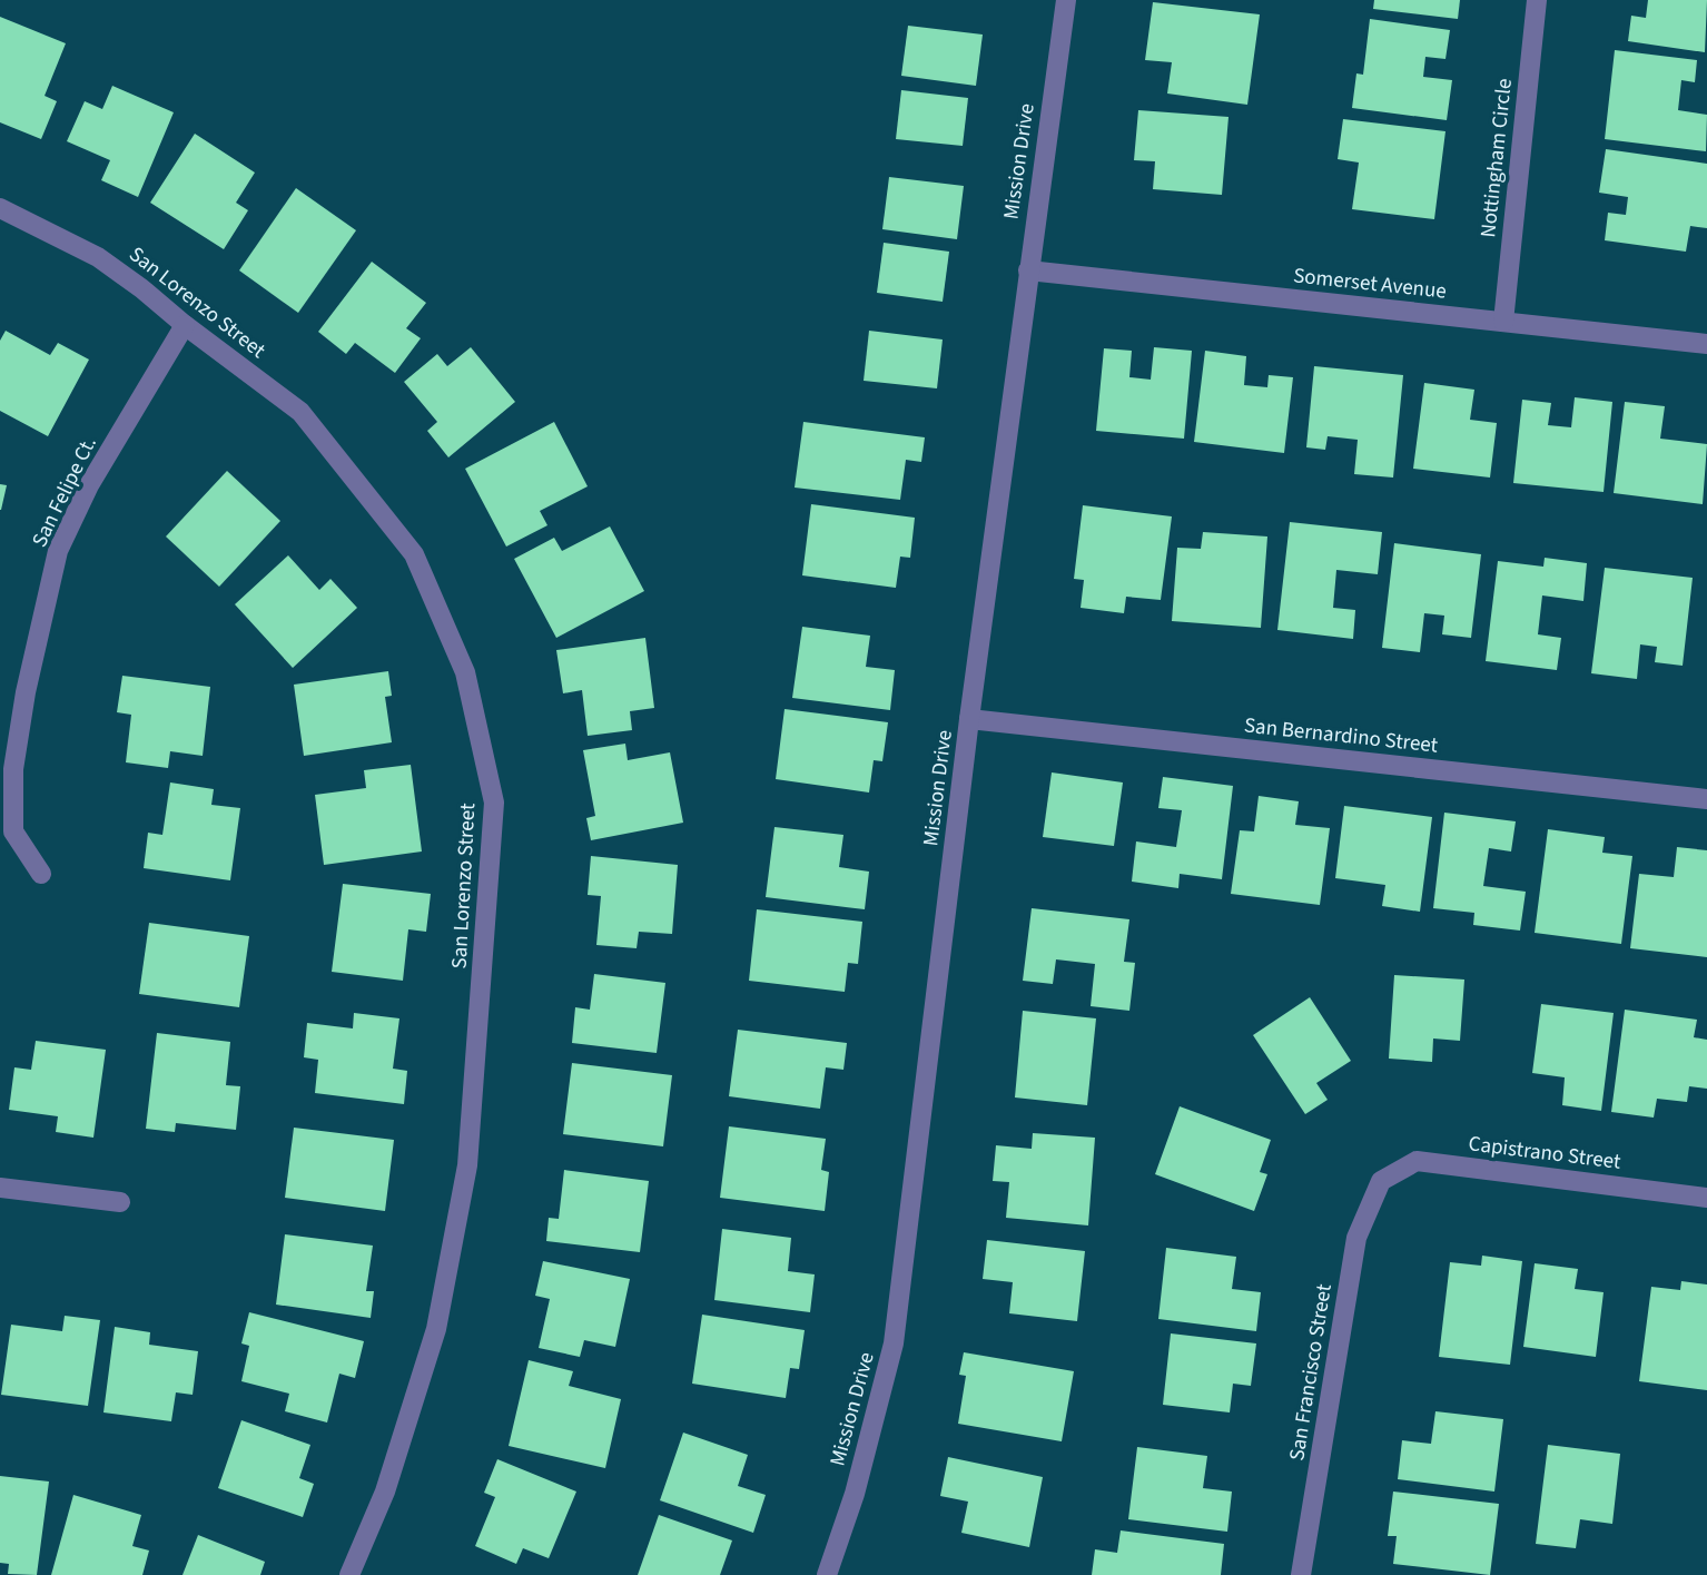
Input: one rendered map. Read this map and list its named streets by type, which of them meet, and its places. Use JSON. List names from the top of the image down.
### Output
{
  "streets": {
    "street": [
      "Nottingham Circle",
      "Mission Drive",
      "Somerset Avenue",
      "San Lorenzo Street",
      "San Felipe Ct.",
      "San Bernardino Street",
      "Capistrano Street",
      "San Francisco Street"
    ]
  },
  "crossings": [
    ["Nottingham Circle", "Somerset Avenue"],
    ["Mission Drive", "Somerset Avenue"],
    ["Mission Drive", "San Bernardino Street"],
    ["San Lorenzo Street", "San Felipe Ct."],
    ["Capistrano Street", "San Francisco Street"]
  ]
}
